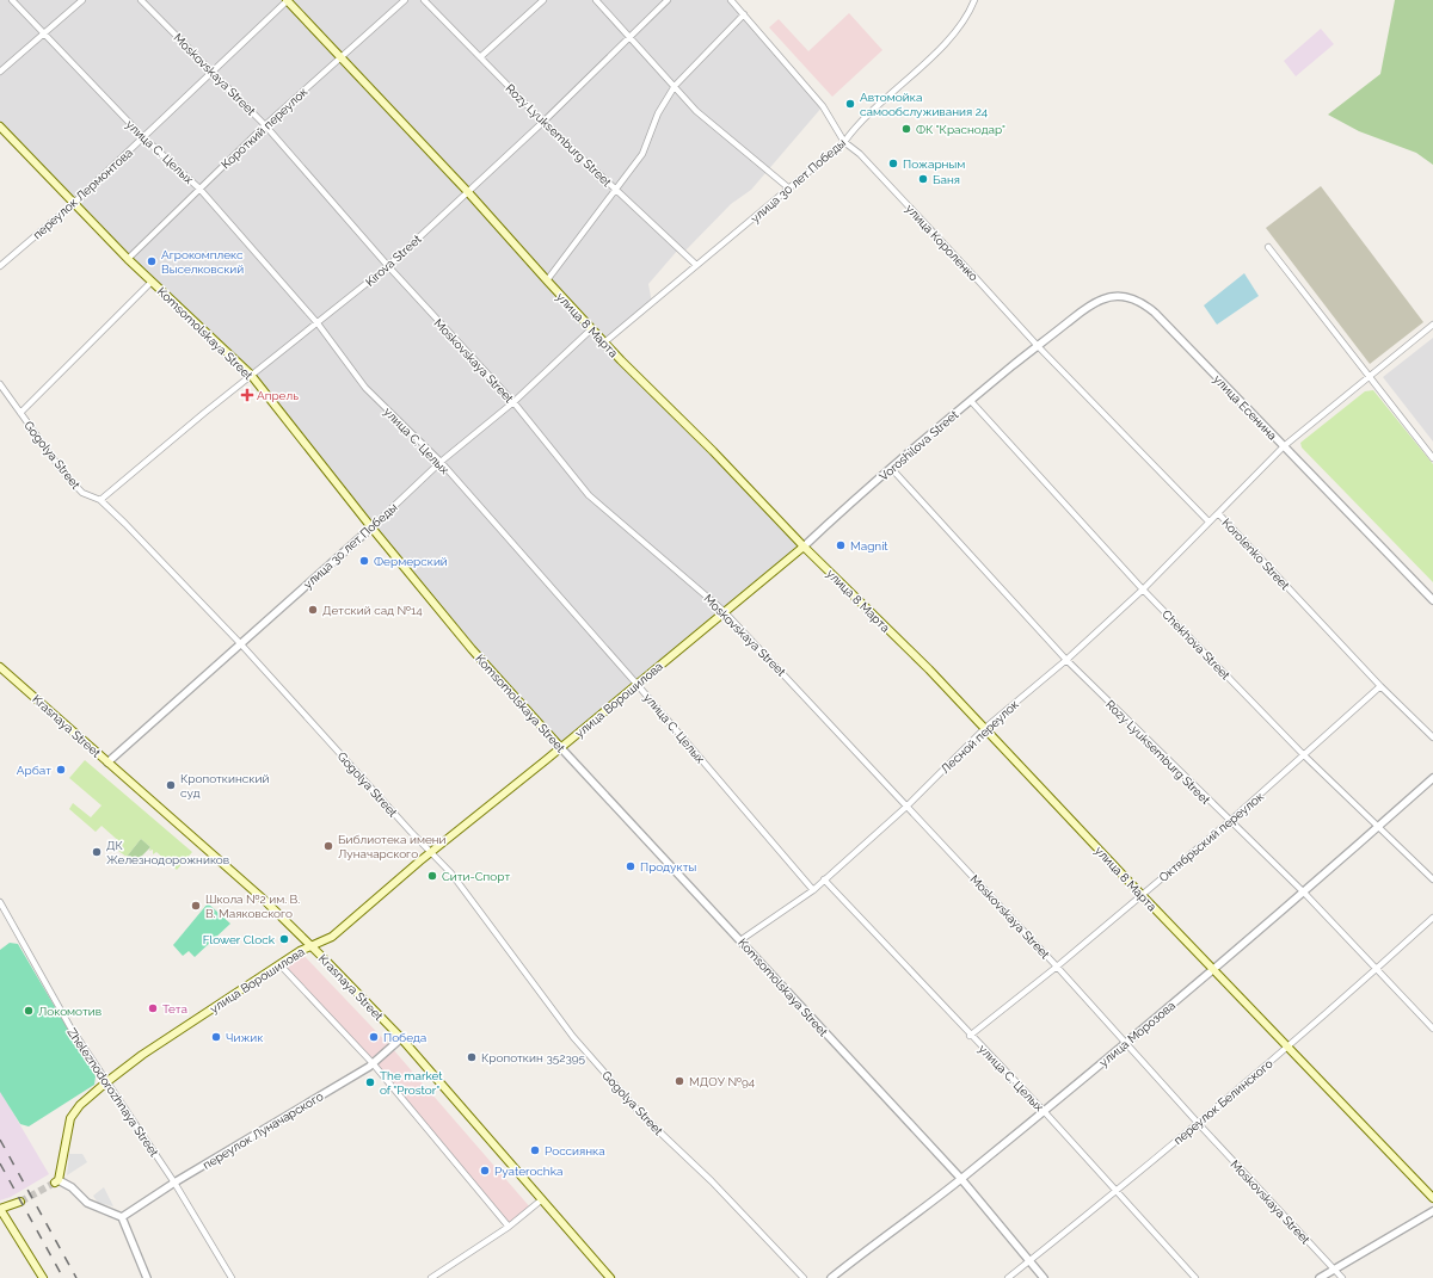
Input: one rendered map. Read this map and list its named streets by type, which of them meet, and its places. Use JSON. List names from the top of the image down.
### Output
{
  "streets": {
    "main road": [
      "улица 8 Марта",
      "Komsomolskaya Street",
      "улица Ворошилова",
      "Krasnaya Street"
    ],
    "street": [
      "Moskovskaya Street",
      "Короткий переулок",
      "Rozy Lyuksemburg Street",
      "улица С. Целых",
      "улица 30 лет Победы",
      "переулок Лермонтова",
      "улица Короленко",
      "Kirova Street",
      "улица Есенина",
      "Voroshilova Street",
      "Gogolya Street",
      "Korolenko Street",
      "Chekhova Street",
      "Лесной переулок",
      "Октябрьский переулок",
      "улица Морозова",
      "Zheleznodorozhnaya Street",
      "переулок Белинского",
      "переулок Луначарского"
    ]
  },
  "crossings": [
    ["Moskovskaya Street", "Короткий переулок"],
    ["Moskovskaya Street", "улица 30 лет Победы"],
    ["Moskovskaya Street", "переулок Лермонтова"],
    ["Moskovskaya Street", "Kirova Street"],
    ["Moskovskaya Street", "улица Ворошилова"],
    ["Moskovskaya Street", "Лесной переулок"],
    ["Moskovskaya Street", "Октябрьский переулок"],
    ["Moskovskaya Street", "улица Морозова"],
    ["Moskovskaya Street", "переулок Белинского"],
    ["Короткий переулок", "улица С. Целых"],
    ["Короткий переулок", "улица 8 Марта"],
    ["Короткий переулок", "Komsomolskaya Street"],
    ["Rozy Lyuksemburg Street", "улица 30 лет Победы"],
    ["Rozy Lyuksemburg Street", "Kirova Street"],
    ["Rozy Lyuksemburg Street", "Voroshilova Street"],
    ["Rozy Lyuksemburg Street", "Лесной переулок"],
    ["Rozy Lyuksemburg Street", "Октябрьский переулок"],
    ["Rozy Lyuksemburg Street", "улица Морозова"],
    ["Rozy Lyuksemburg Street", "переулок Белинского"],
    ["улица С. Целых", "улица 30 лет Победы"],
    ["улица С. Целых", "переулок Лермонтова"],
    ["улица С. Целых", "Kirova Street"],
    ["улица С. Целых", "улица Ворошилова"],
    ["улица С. Целых", "Лесной переулок"],
    ["улица С. Целых", "Октябрьский переулок"],
    ["улица С. Целых", "улица Морозова"],
    ["улица С. Целых", "переулок Белинского"],
    ["улица 30 лет Победы", "улица Короленко"],
    ["улица 30 лет Победы", "улица 8 Марта"],
    ["улица 30 лет Победы", "Komsomolskaya Street"],
    ["улица 30 лет Победы", "Gogolya Street"],
    ["улица 30 лет Победы", "Krasnaya Street"],
    ["переулок Лермонтова", "улица 8 Марта"],
    ["переулок Лермонтова", "Komsomolskaya Street"],
    ["улица Короленко", "улица Есенина"],
    ["улица Короленко", "Voroshilova Street"],
    ["улица Короленко", "Korolenko Street"],
    ["Kirova Street", "улица 8 Марта"],
    ["Kirova Street", "Komsomolskaya Street"],
    ["Kirova Street", "Gogolya Street"],
    ["улица 8 Марта", "Voroshilova Street"],
    ["улица 8 Марта", "улица Ворошилова"],
    ["улица 8 Марта", "Лесной переулок"],
    ["улица 8 Марта", "Октябрьский переулок"],
    ["улица 8 Марта", "улица Морозова"],
    ["улица 8 Марта", "переулок Белинского"],
    ["Komsomolskaya Street", "улица Ворошилова"],
    ["Komsomolskaya Street", "Лесной переулок"],
    ["Komsomolskaya Street", "улица Морозова"],
    ["Komsomolskaya Street", "переулок Белинского"],
    ["улица Есенина", "Voroshilova Street"],
    ["улица Есенина", "Korolenko Street"],
    ["Voroshilova Street", "Korolenko Street"],
    ["Voroshilova Street", "Chekhova Street"],
    ["Voroshilova Street", "улица Ворошилова"],
    ["Gogolya Street", "улица Ворошилова"],
    ["Korolenko Street", "Лесной переулок"],
    ["Korolenko Street", "Октябрьский переулок"],
    ["Chekhova Street", "Лесной переулок"],
    ["Chekhova Street", "Октябрьский переулок"],
    ["Chekhova Street", "улица Морозова"],
    ["улица Ворошилова", "Krasnaya Street"],
    ["улица Ворошилова", "Zheleznodorozhnaya Street"],
    ["Krasnaya Street", "переулок Луначарского"],
    ["Zheleznodorozhnaya Street", "переулок Луначарского"]
  ],
  "places": {
    "other": [
      "Автомойка самообслуживания 24",
      "ФК \"Краснодар\"",
      "Пожарным",
      "Баня",
      "Агрокомплекс Выселковский",
      "Magnit",
      "Фермерский",
      "Детский сад №14",
      "Арбат",
      "Кропоткинский суд",
      "Библиотека имени Луначарского",
      "ДК Железнодорожников",
      "Продукты",
      "Сити-Спорт",
      "Школа №2 им. В. В. Маяковского",
      "Flower Clock",
      "Тета",
      "Локомотив",
      "Чижик",
      "Победа",
      "Кропоткин 352395",
      "МДОУ №94",
      "The market of \"Prostor\"",
      "Россиянка",
      "Pyaterochka"
    ],
    "health": ["Апрель"]
  }
}
